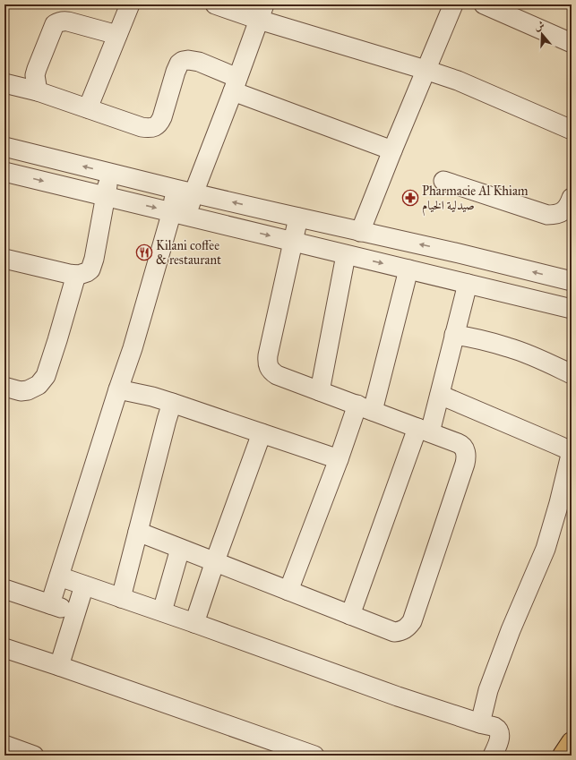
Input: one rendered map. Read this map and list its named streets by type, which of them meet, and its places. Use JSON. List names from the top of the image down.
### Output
{
  "places": {
    "pharmacy": ["Pharmacie Al Khiam صيدلية الخيام"],
    "restaurant": ["Kilani coffee & restaurant"]
  },
  "north": "top"
}
